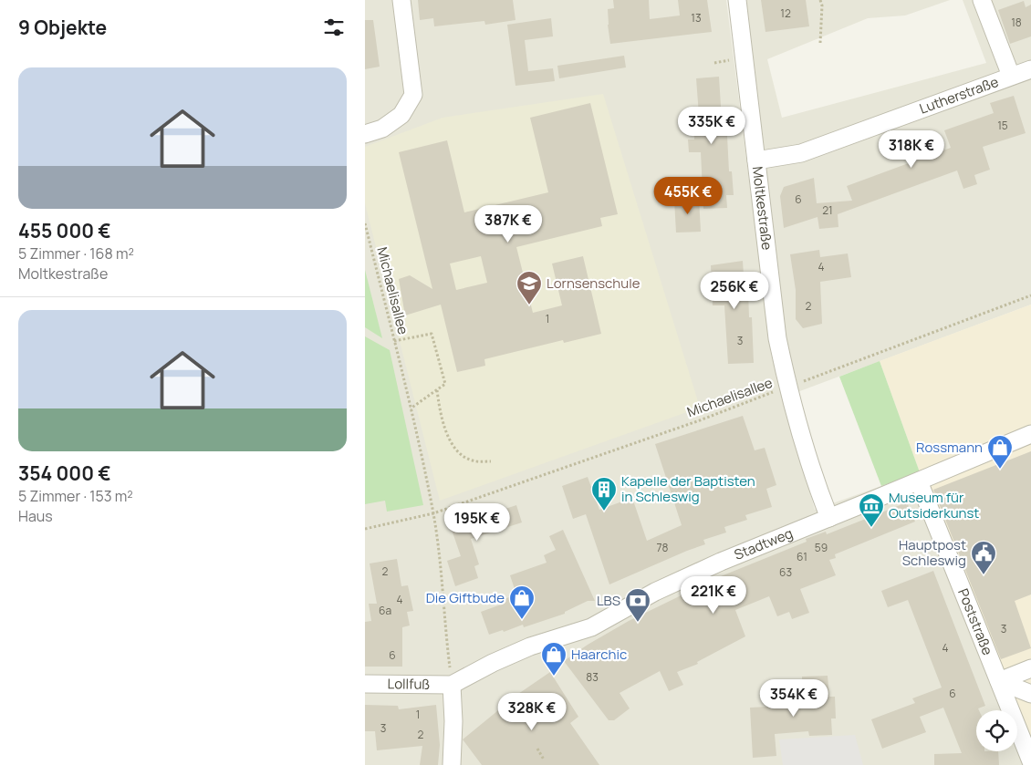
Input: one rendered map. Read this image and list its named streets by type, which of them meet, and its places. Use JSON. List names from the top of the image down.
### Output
{
  "streets": {
    "street": [
      "Lutherstraße",
      "Moltkestraße",
      "Stadtweg",
      "Poststraße",
      "Lollfuß"
    ],
    "path": ["Michaelisallee"]
  },
  "crossings": [
    ["Lutherstraße", "Moltkestraße"],
    ["Moltkestraße", "Michaelisallee"],
    ["Moltkestraße", "Stadtweg"],
    ["Michaelisallee", "Stadtweg"],
    ["Michaelisallee", "Lollfuß"],
    ["Stadtweg", "Poststraße"],
    ["Stadtweg", "Lollfuß"]
  ],
  "places": {
    "school or university": ["Lornsenschule"],
    "shop": ["Rossmann", "Die Giftbude", "Haarchic"],
    "building": ["Kapelle der Baptisten in Schleswig"],
    "museum": ["Museum für Outsiderkunst"],
    "public building": ["Hauptpost Schleswig"],
    "bank": ["LBS"]
  },
  "house_numbers": [
    "12",
    "13",
    "18",
    "15",
    "6",
    "21",
    "4",
    "2",
    "1",
    "3",
    "78",
    "59",
    "61",
    "2",
    "63",
    "4",
    "6a",
    "3",
    "4",
    "6",
    "83",
    "6",
    "1",
    "3",
    "2"
  ],
  "page": {
    "heading": "9 Objekte",
    "list": [
      {
        "name": "455 000 €",
        "note": "5 Zimmer · 168 m² · Moltkestraße"
      },
      {
        "name": "354 000 €",
        "note": "5 Zimmer · 153 m² · Haus"
      }
    ],
    "price": [
      "335K €",
      "318K €",
      "455K €",
      "387K €",
      "256K €",
      "195K €",
      "221K €",
      "354K €",
      "328K €"
    ]
  }
}
